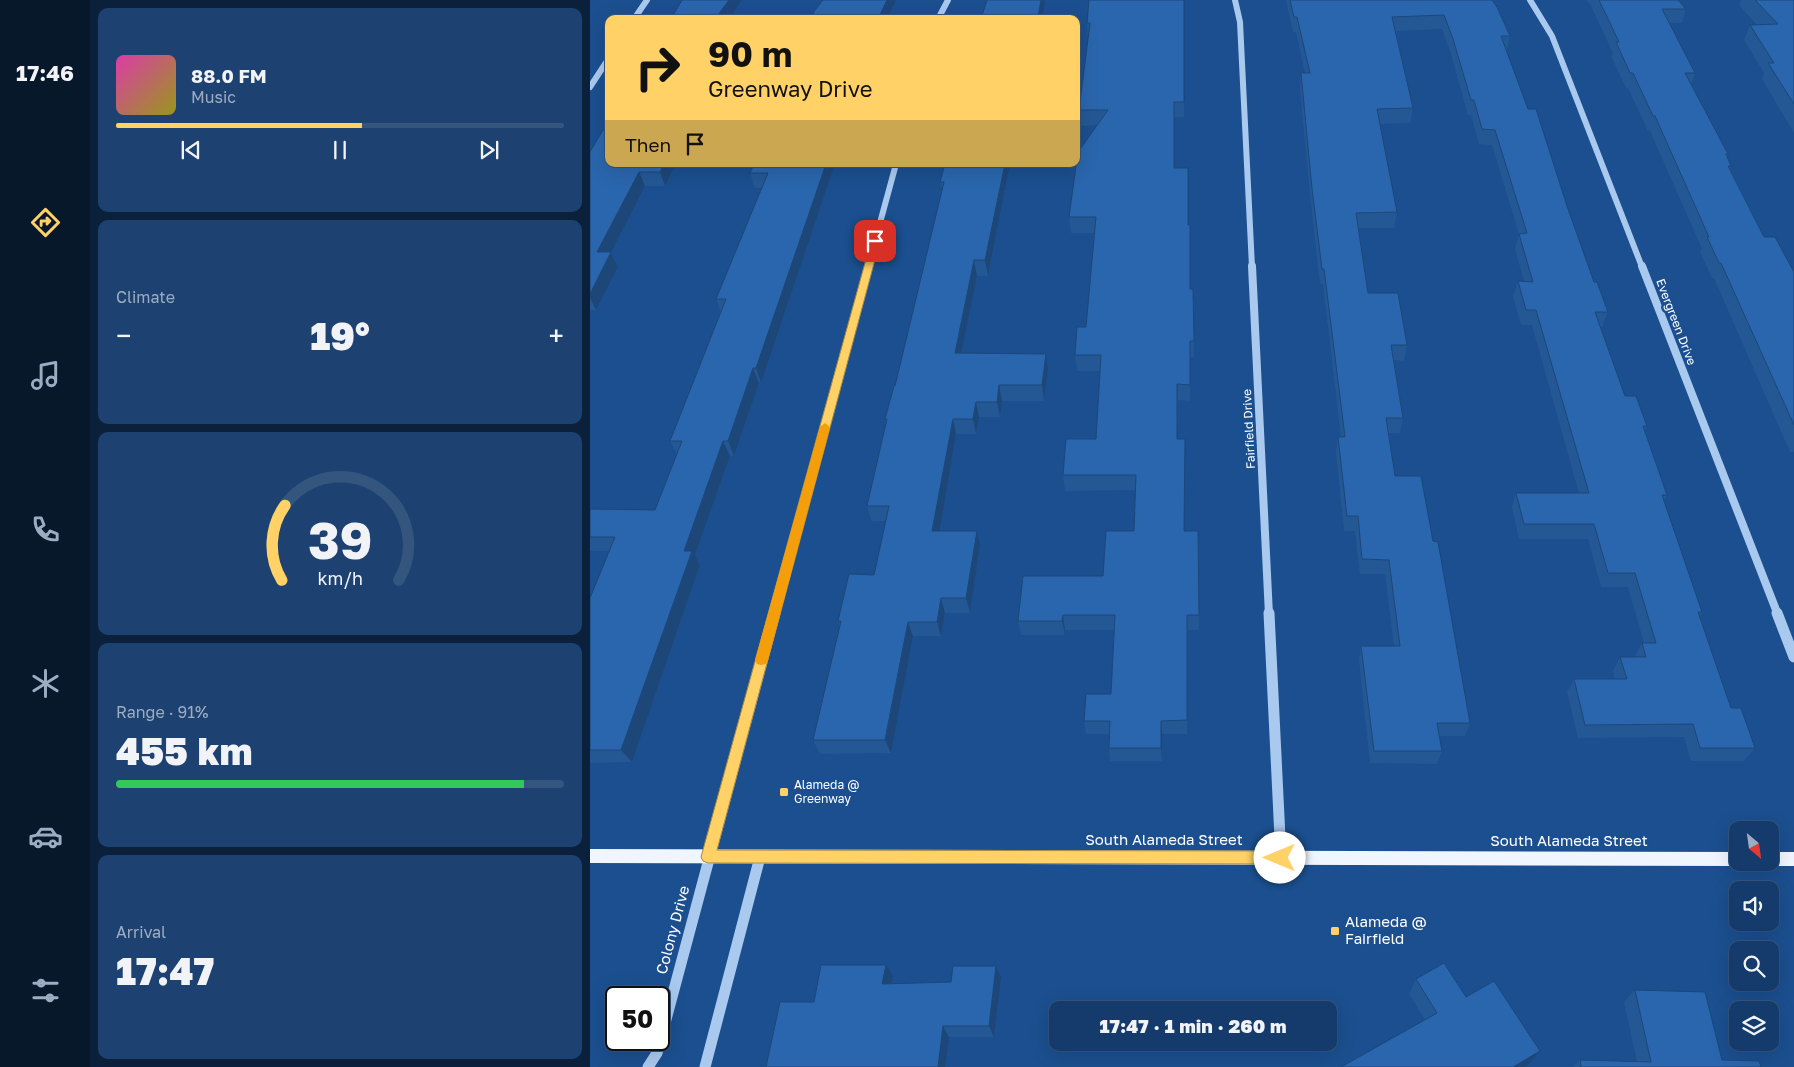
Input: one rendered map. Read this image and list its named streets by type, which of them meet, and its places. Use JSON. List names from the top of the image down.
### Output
{
  "streets": {
    "main road": ["South Alameda Street"],
    "street": ["Evergreen Drive", "Fairfield Drive", "Colony Drive"]
  },
  "crossings": [
    ["Fairfield Drive", "South Alameda Street"],
    ["South Alameda Street", "Colony Drive"]
  ],
  "places": {
    "transit": ["Alameda @ Greenway", "Alameda @ Fairfield"]
  },
  "north": "bottom right",
  "page": {
    "tabs": "17:46",
    "turn": ["90 m", "Greenway Drive"],
    "song": ["88.0 FM", "Music"],
    "then": "Then",
    "tile": [
      "Climate",
      ["Range · 91%", "455 km"],
      ["Arrival", "17:47"]
    ],
    "heat": ["−", "19°", "+"],
    "limit": "50",
    "trip": "17:47 · 1 min · 260 m",
    "gauge": ["39", "km/h"]
  }
}
